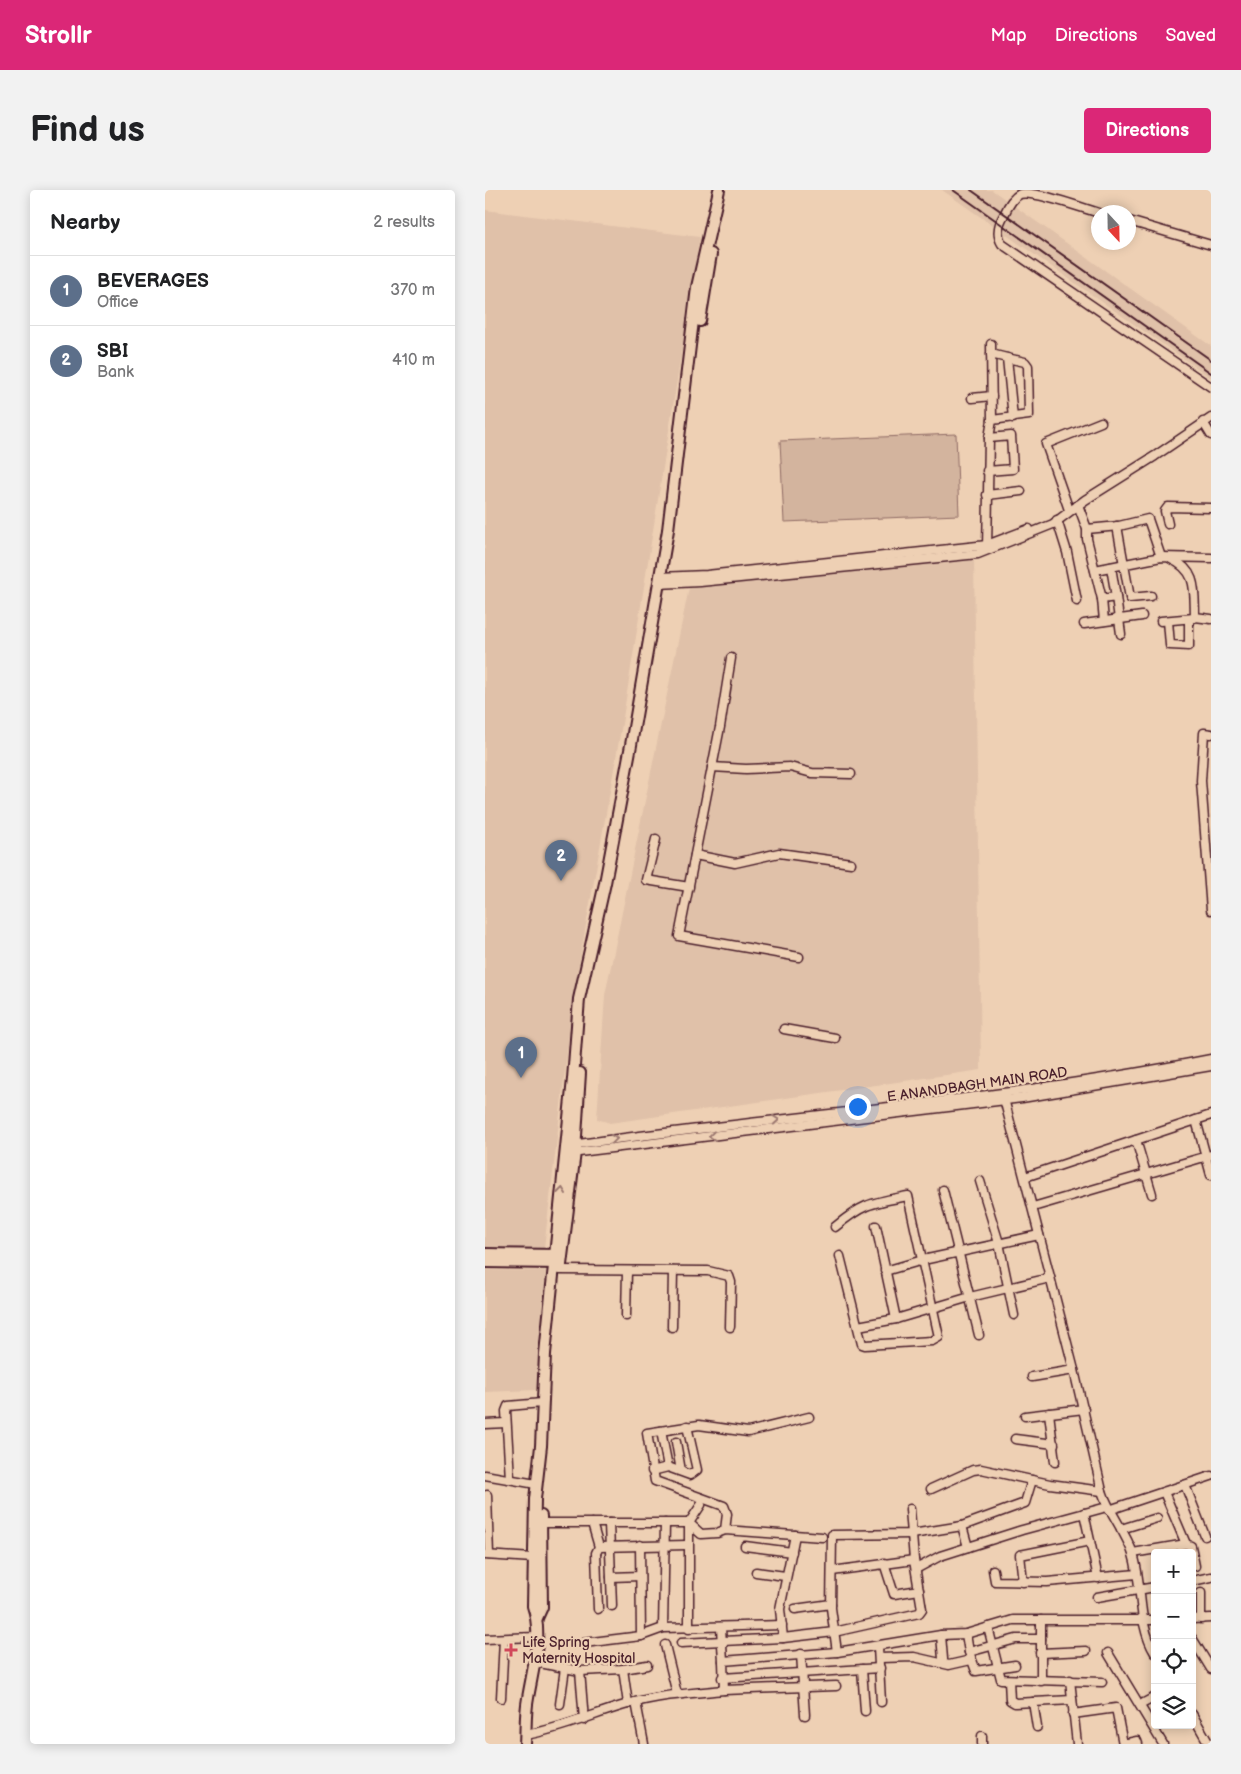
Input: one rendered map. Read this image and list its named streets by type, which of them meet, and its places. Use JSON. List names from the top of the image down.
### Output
{
  "streets": {
    "street": ["E ANANDBAGH MAIN ROAD"]
  },
  "places": {
    "health": ["Life Spring Maternity Hospital"]
  },
  "north": "bottom",
  "page": {
    "header": "Strollr",
    "nav": ["Map", "Directions", "Saved"],
    "buttons": "Directions",
    "title": "Find us",
    "heading": ["Nearby", "2 results"],
    "list": [
      {
        "mark": "1",
        "name": "BEVERAGES",
        "note": "Office",
        "value": "370 m"
      },
      {
        "mark": "2",
        "name": "SBI",
        "note": "Bank",
        "value": "410 m"
      }
    ],
    "pins": ["2", "1"],
    "map_buttons": ["+", "−"]
  }
}
